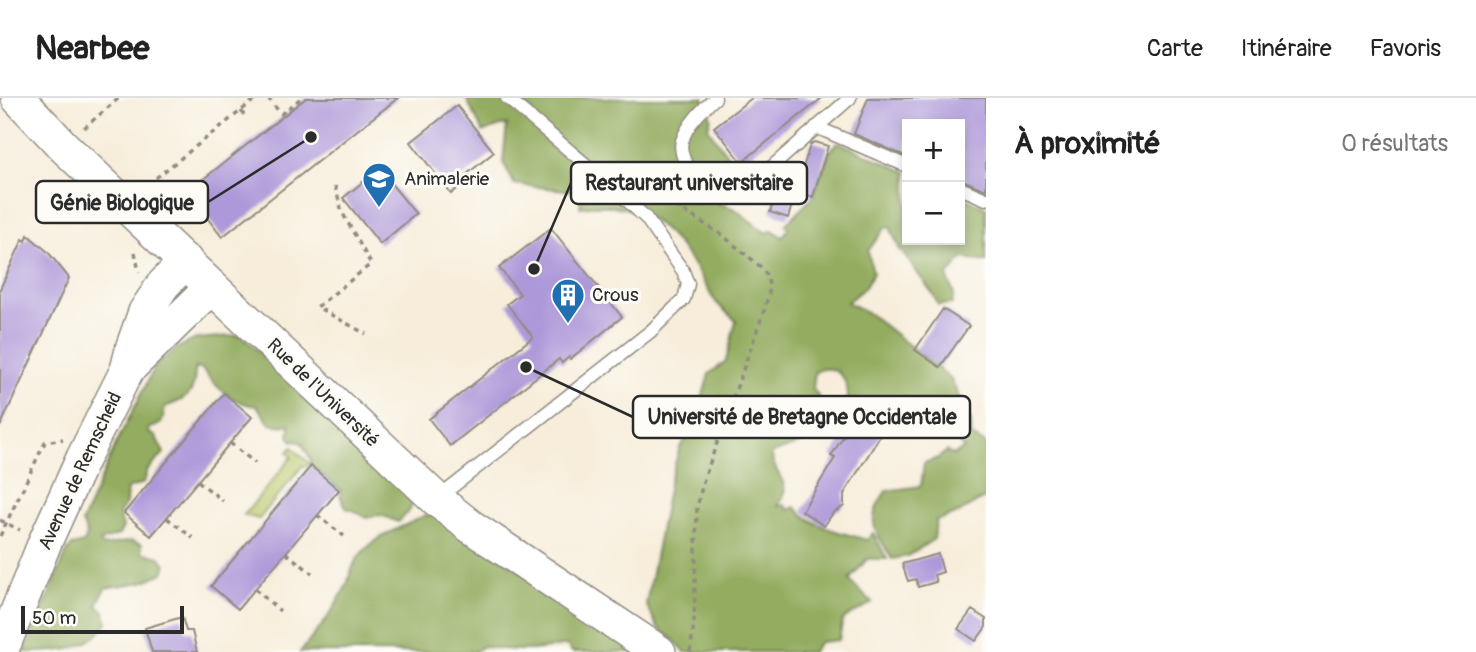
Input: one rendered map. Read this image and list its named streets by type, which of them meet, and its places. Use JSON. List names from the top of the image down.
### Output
{
  "streets": {
    "street": ["Rue de l'Université", "Avenue de Remscheid"]
  },
  "crossings": [
    ["Rue de l'Université", "Avenue de Remscheid"]
  ],
  "places": {
    "other": ["Génie Biologique", "Restaurant universitaire", "Université de Bretagne Occidentale"],
    "school or university": ["Animalerie"],
    "building": ["Crous"]
  },
  "scale_bar": "50 m",
  "page": {
    "header": "Nearbee",
    "nav": ["Carte", "Itinéraire", "Favoris"],
    "heading": ["À proximité", "0 résultats"],
    "map_buttons": ["+", "−"],
    "scale": "50 m"
  }
}
